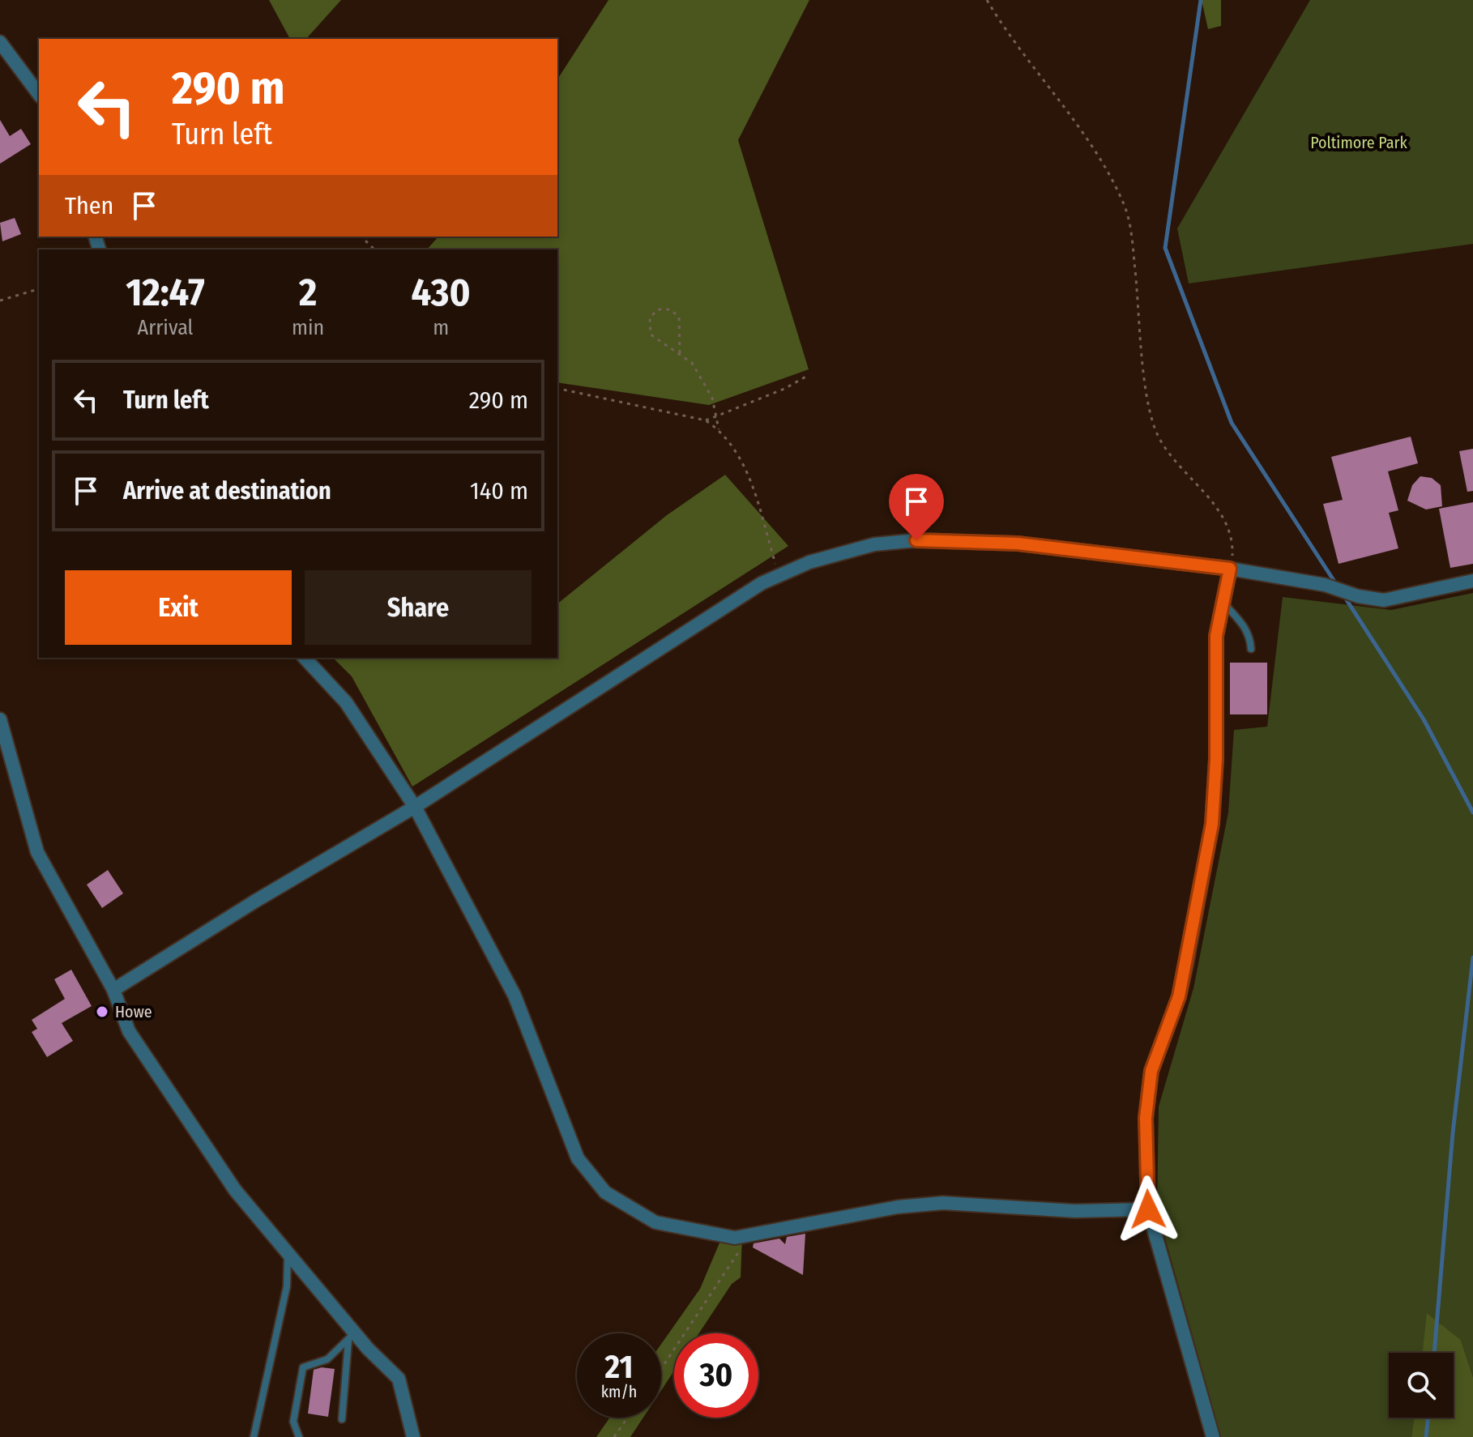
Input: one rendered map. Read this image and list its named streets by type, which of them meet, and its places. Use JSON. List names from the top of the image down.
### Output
{
  "parks": ["Poltimore Park"],
  "places": ["Howe"],
  "page": {
    "turn": ["290 m", "Turn left"],
    "then": "Then",
    "eta": [
      "12:47",
      "Arrival",
      "2",
      "min",
      "430",
      "m"
    ],
    "list": [
      {
        "name": "Turn left",
        "value": "290 m"
      },
      {
        "name": "Arrive at destination",
        "value": "140 m"
      }
    ],
    "buttons": ["Exit", "Share"],
    "speed": "21 km/h",
    "limit": "30"
  }
}
